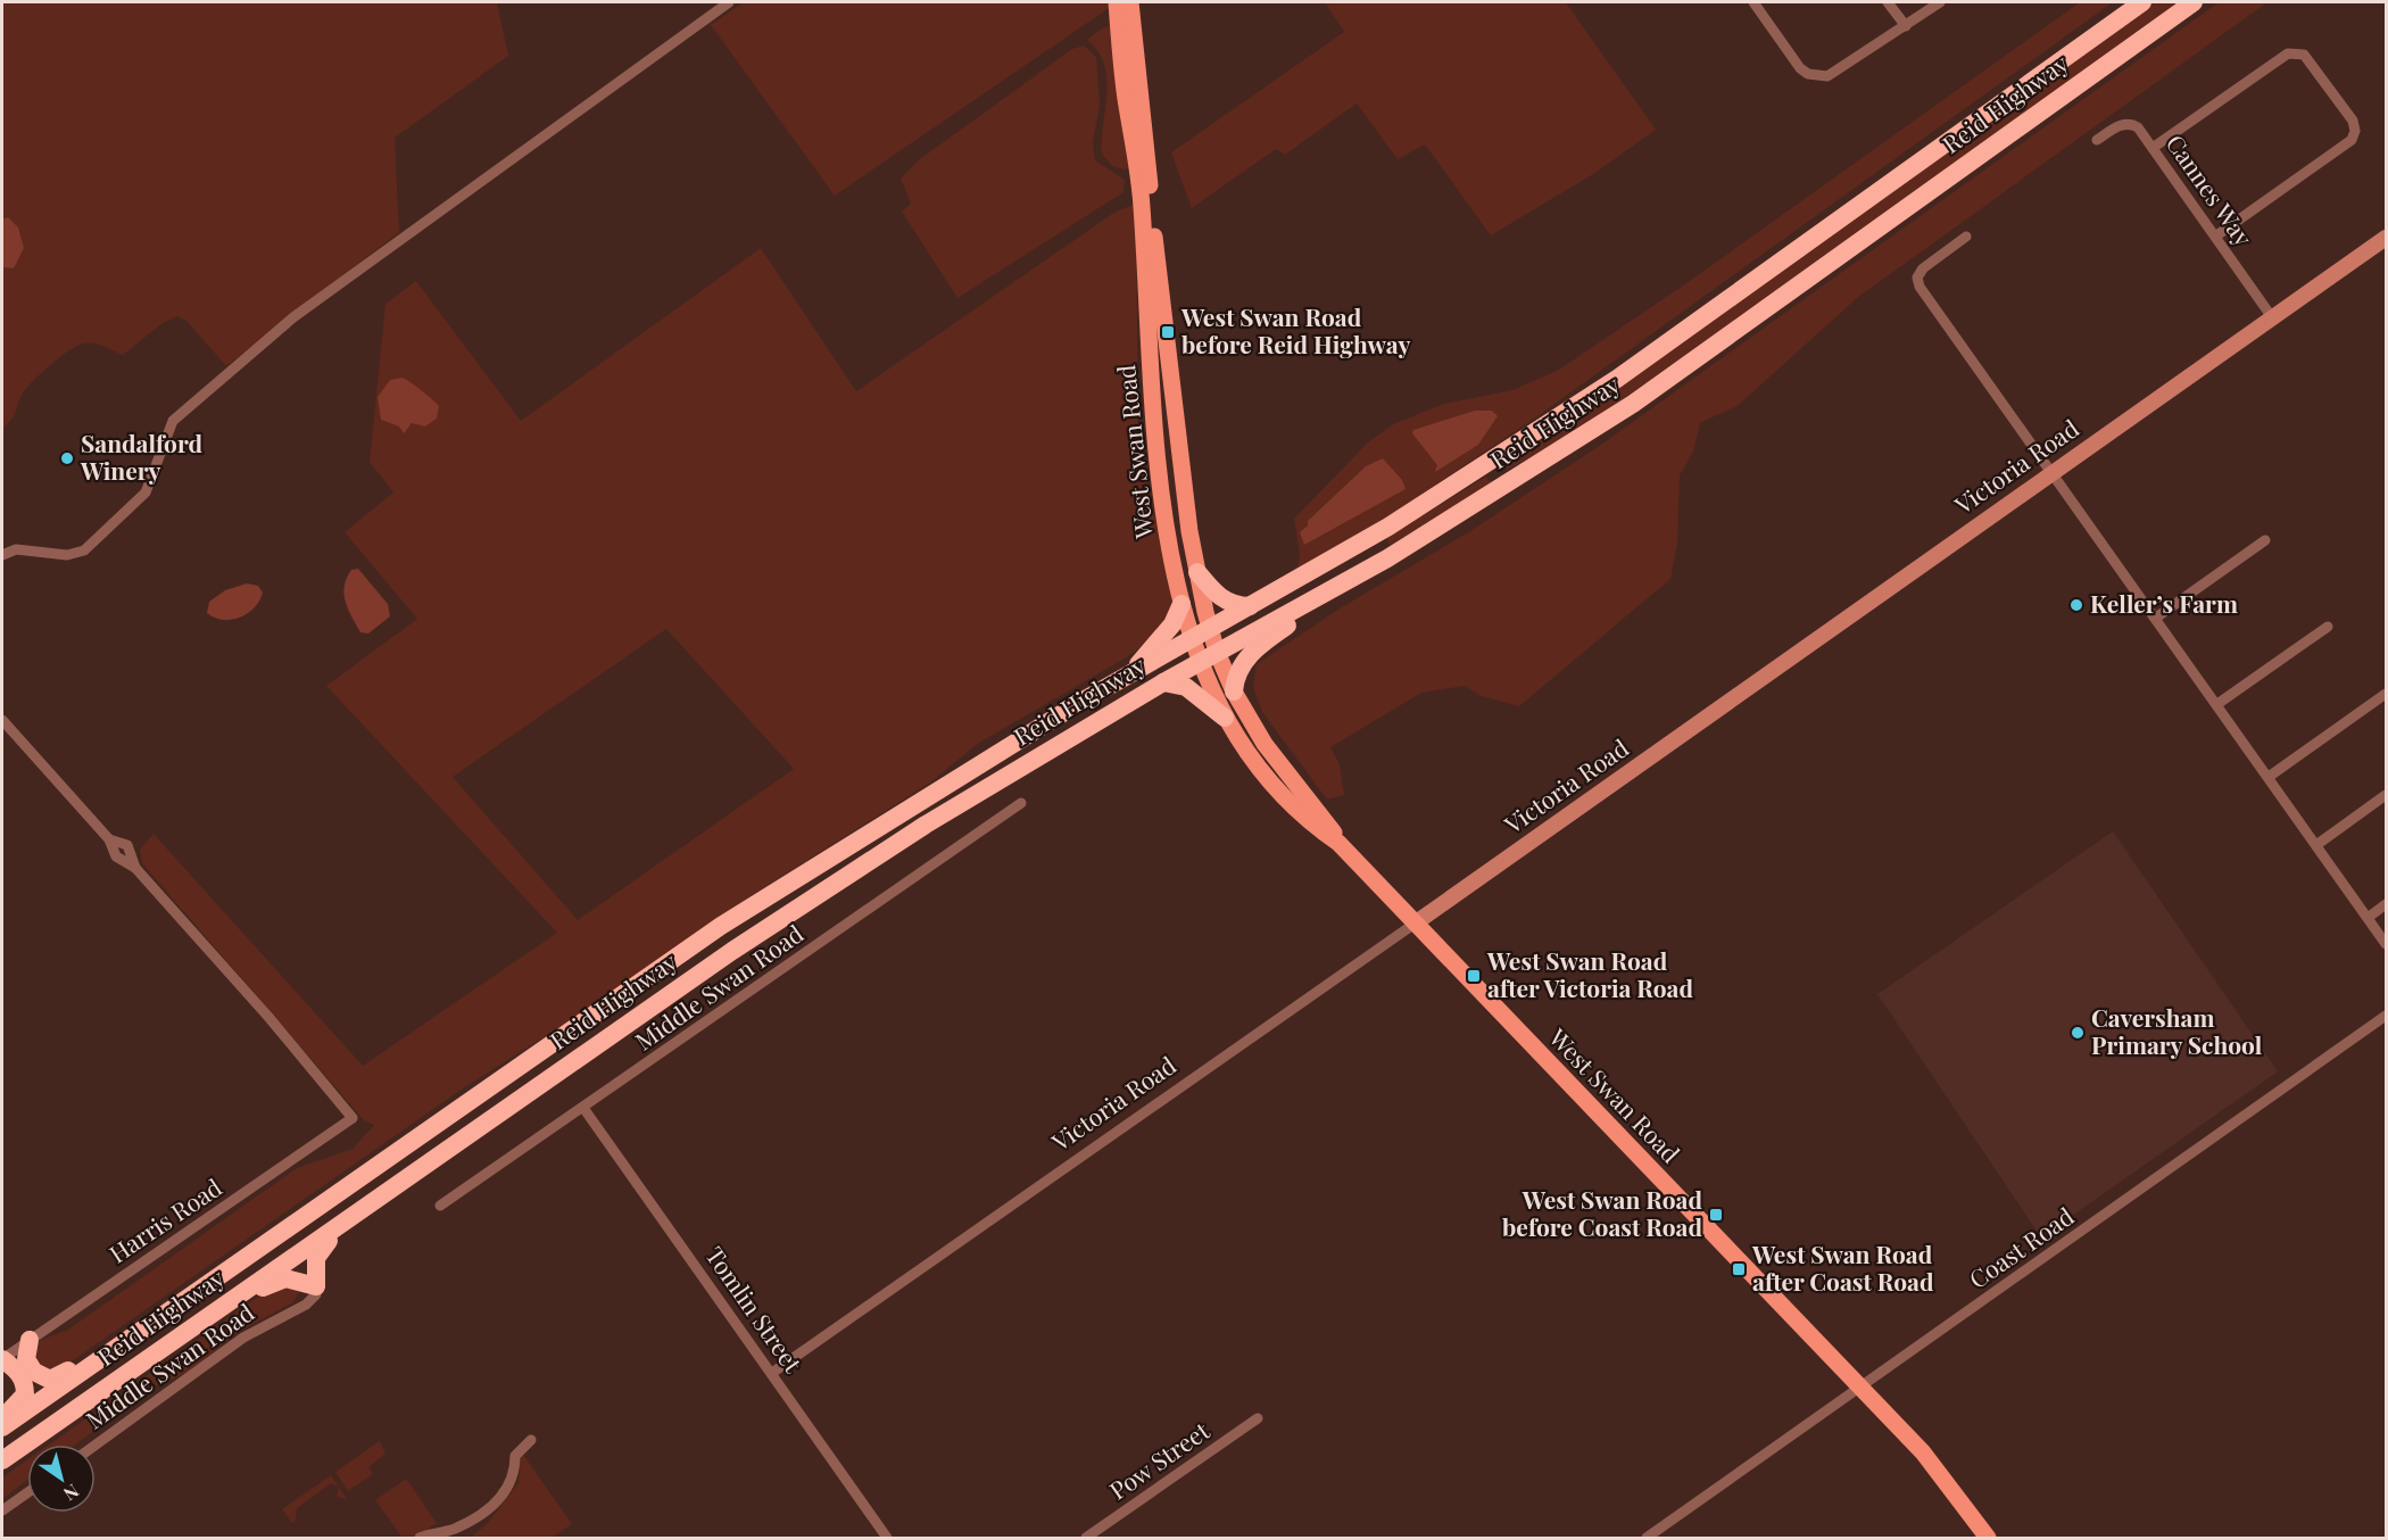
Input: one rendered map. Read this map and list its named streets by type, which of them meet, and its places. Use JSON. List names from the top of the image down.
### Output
{
  "streets": {
    "highway": ["Reid Highway"],
    "main road": ["West Swan Road"],
    "street": [
      "Cannes Way",
      "Victoria Road",
      "Middle Swan Road",
      "Harris Road",
      "Coast Road",
      "Tomlin Street",
      "Pow Street"
    ]
  },
  "crossings": [
    ["Reid Highway", "West Swan Road"],
    ["Cannes Way", "Victoria Road"],
    ["West Swan Road", "Victoria Road"],
    ["West Swan Road", "Coast Road"],
    ["Victoria Road", "Tomlin Street"],
    ["Middle Swan Road", "Tomlin Street"]
  ],
  "places": {
    "transit": [
      "West Swan Road before Reid Highway",
      "West Swan Road after Victoria Road",
      "West Swan Road before Coast Road",
      "West Swan Road after Coast Road"
    ],
    "other": ["Sandalford Winery", "Keller’s Farm", "Caversham Primary School"]
  },
  "north": "bottom right"
}
